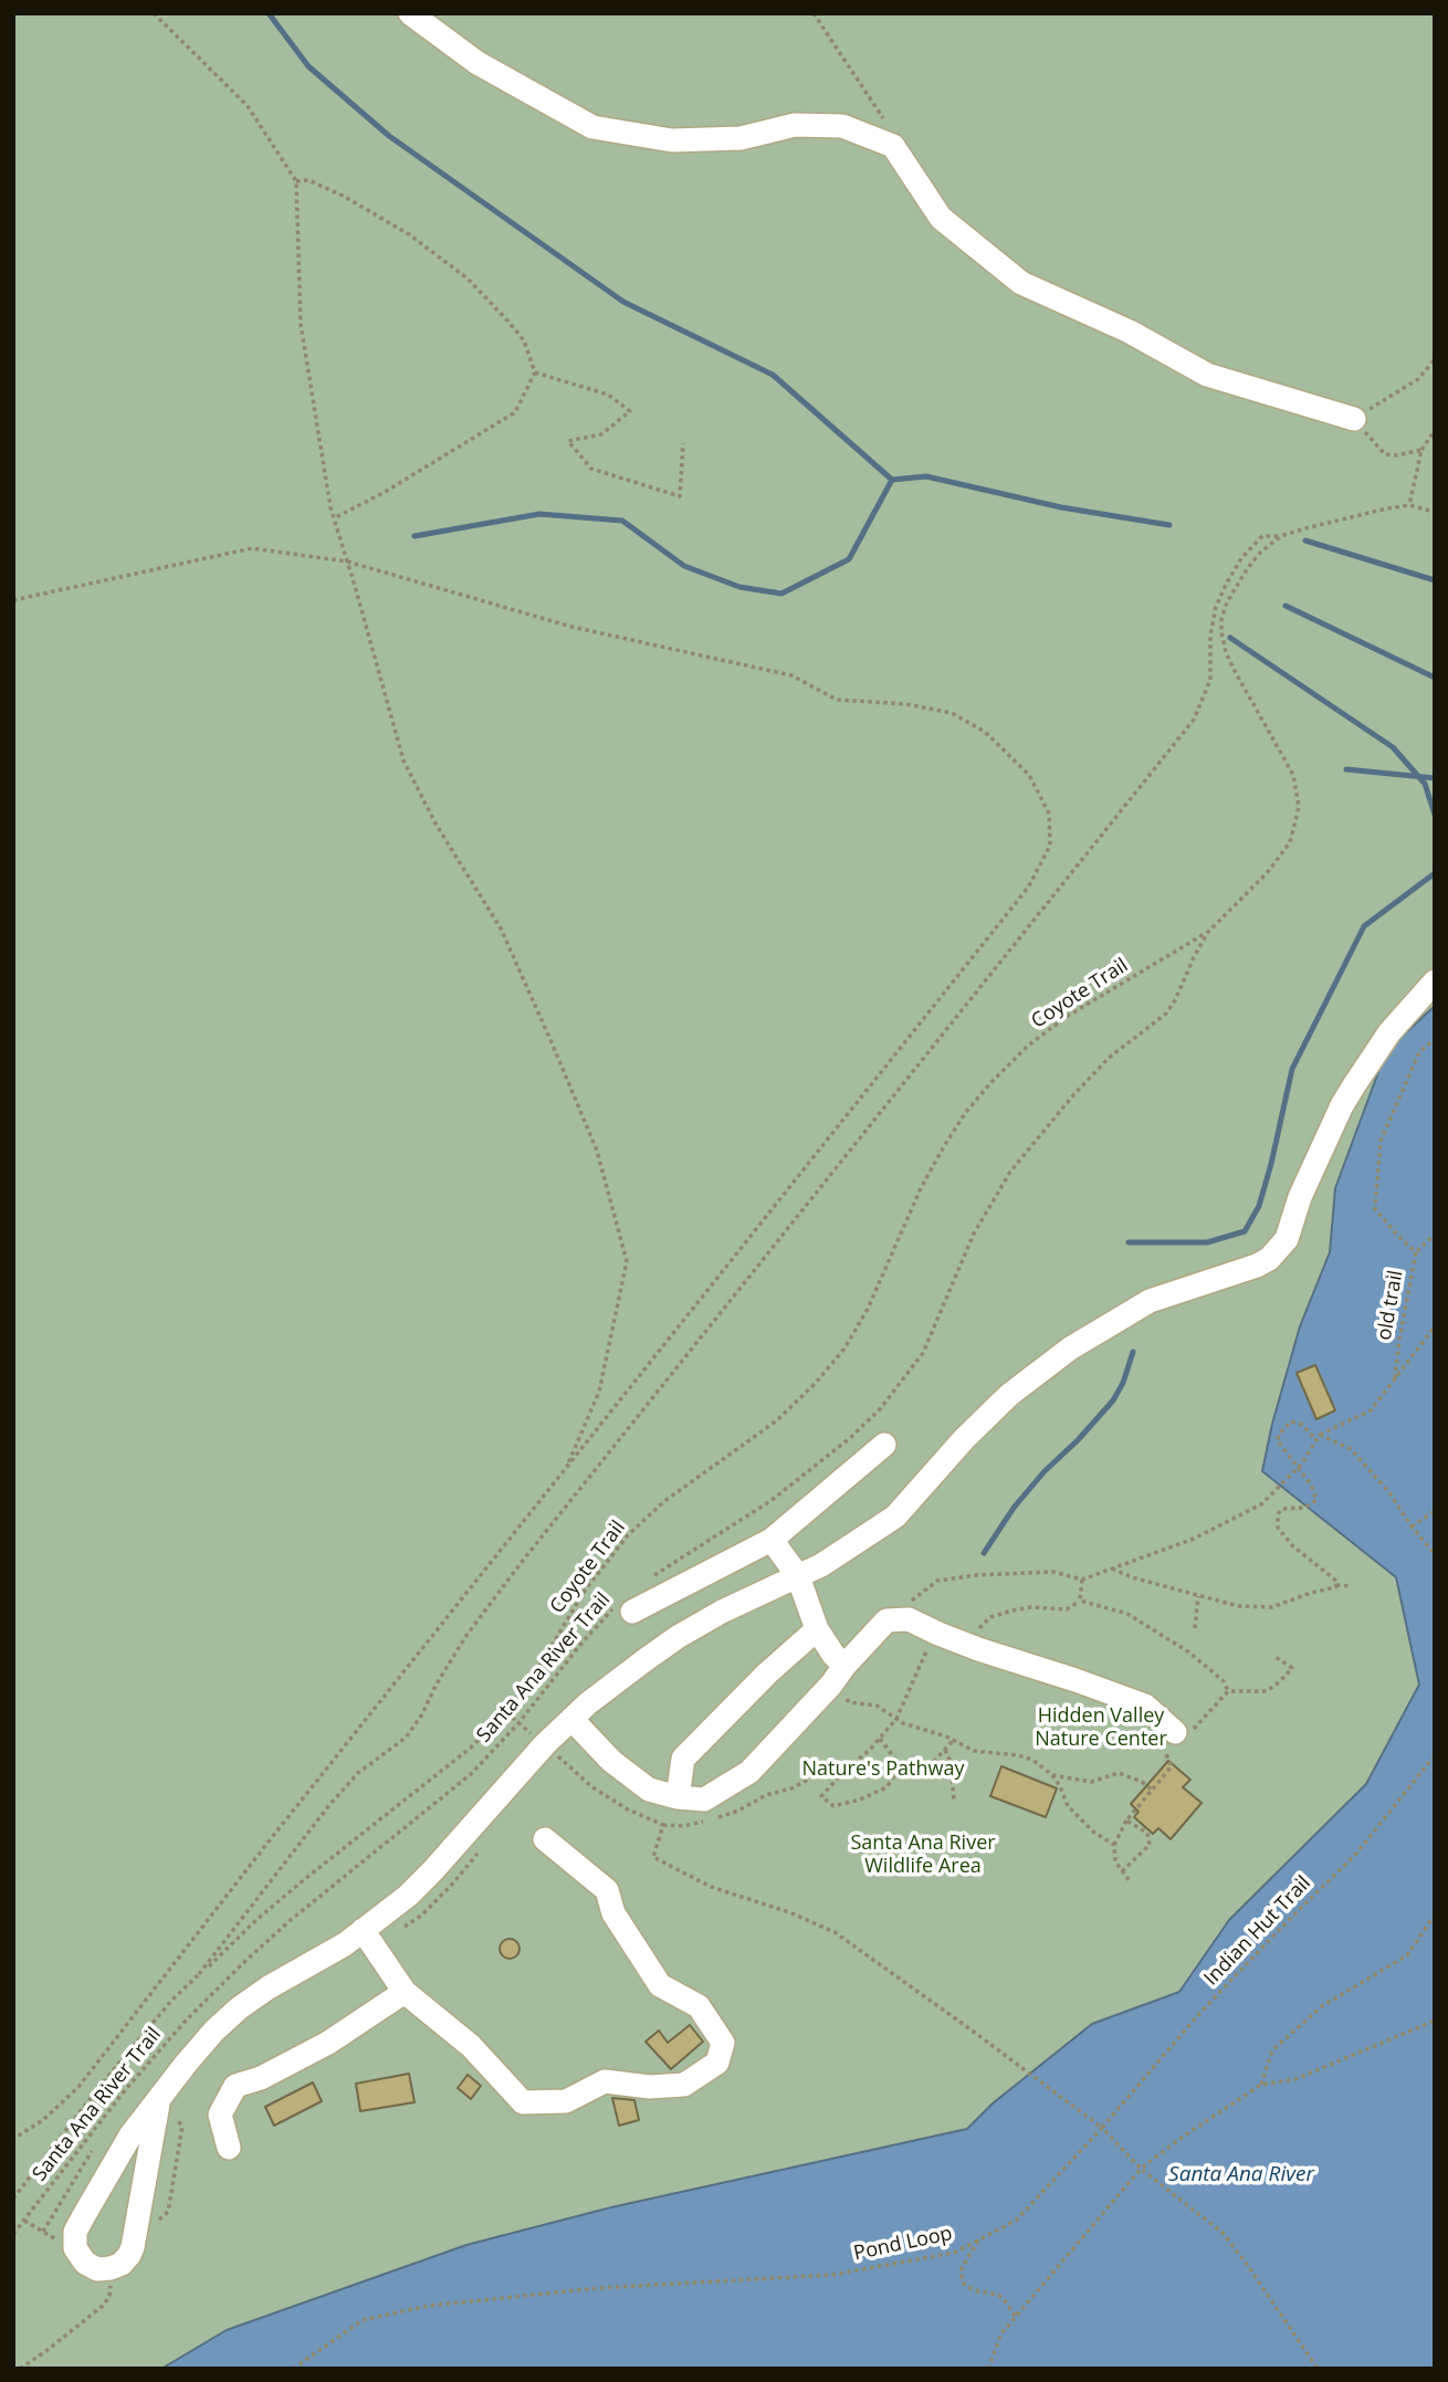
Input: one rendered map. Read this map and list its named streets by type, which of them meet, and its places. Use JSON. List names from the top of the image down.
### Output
{
  "streets": {
    "path": [
      "Coyote Trail",
      "old trail",
      "Santa Ana River Trail",
      "Indian Hut Trail",
      "Pond Loop"
    ]
  },
  "crossings": [
    ["Indian Hut Trail", "Pond Loop"]
  ],
  "water": ["Santa Ana River"],
  "parks": ["Hidden Valley Nature Center", "Nature's Pathway", "Santa Ana River Wildlife Area"]
}
